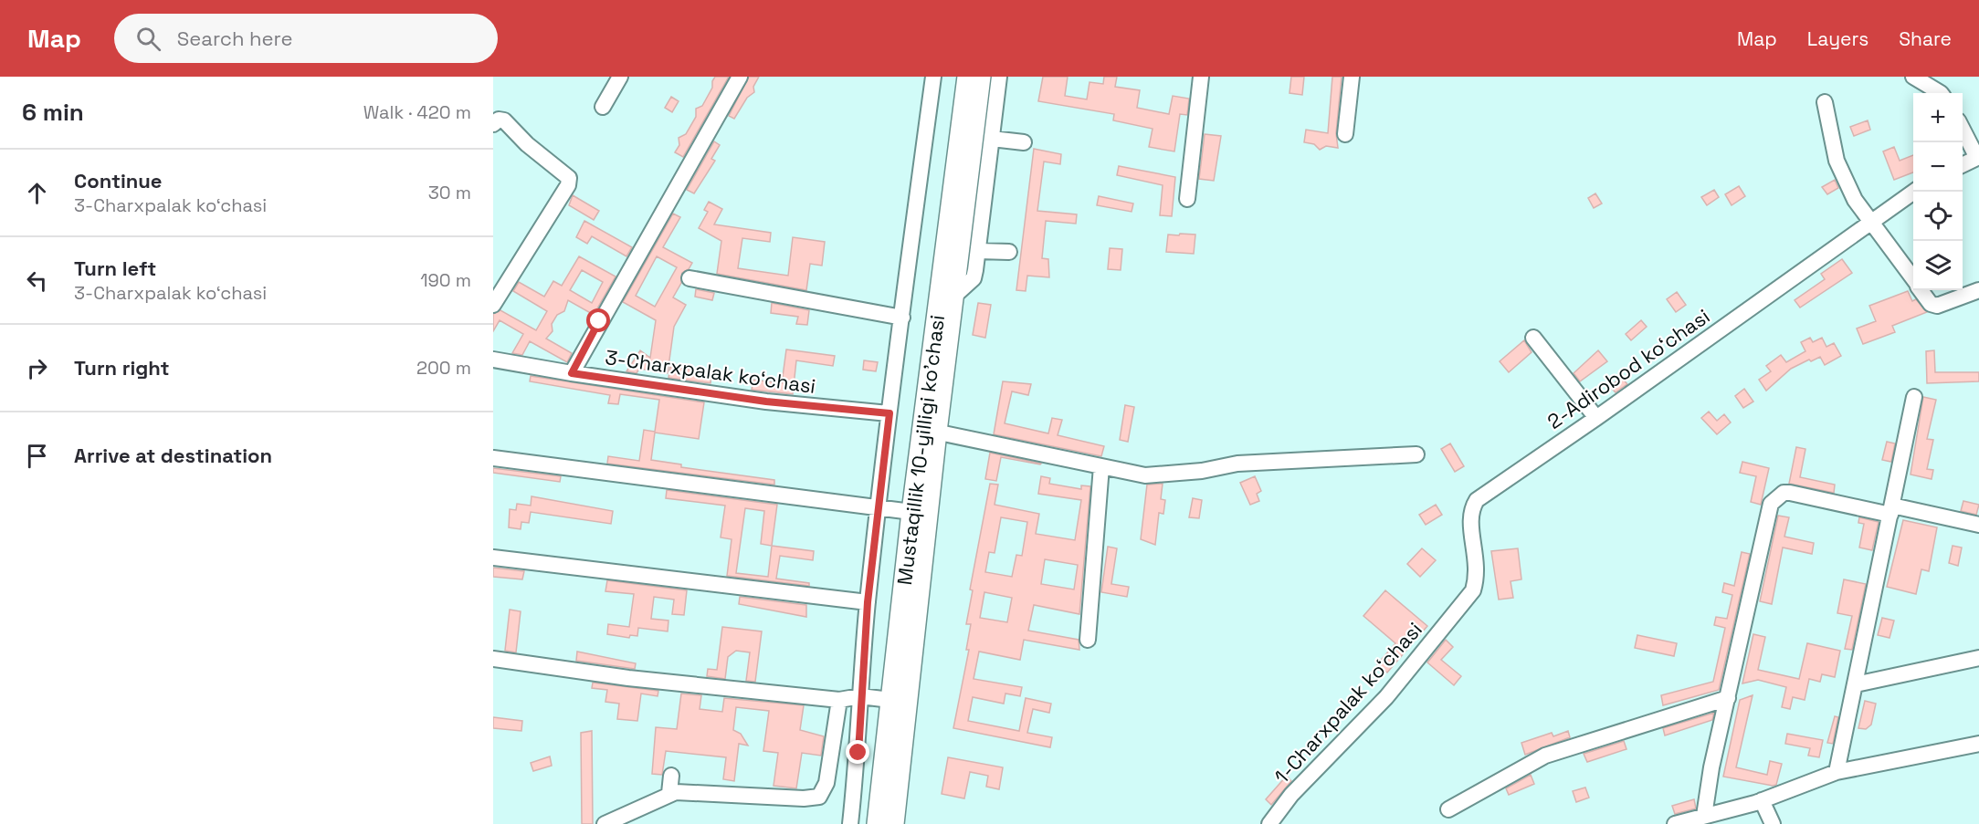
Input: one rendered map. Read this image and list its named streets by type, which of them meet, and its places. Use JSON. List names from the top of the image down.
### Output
{
  "streets": {
    "main road": ["Mustaqillik 10-yilligi ko'chasi"],
    "street": ["2-Adirobod koʻchasi", "3-Charxpalak koʻchasi", "1-Charxpalak koʻchasi"]
  },
  "crossings": [
    ["2-Adirobod koʻchasi", "1-Charxpalak koʻchasi"]
  ],
  "page": {
    "header": "Map",
    "search": "Search here",
    "nav": ["Map", "Layers", "Share"],
    "heading": ["6 min", "Walk · 420 m"],
    "map_buttons": ["+", "−"],
    "list": [
      ["Continue", "3-Charxpalak koʻchasi", "30 m"],
      ["Turn left", "3-Charxpalak koʻchasi", "190 m"],
      ["Turn right", "200 m"],
      "Arrive at destination"
    ]
  }
}
